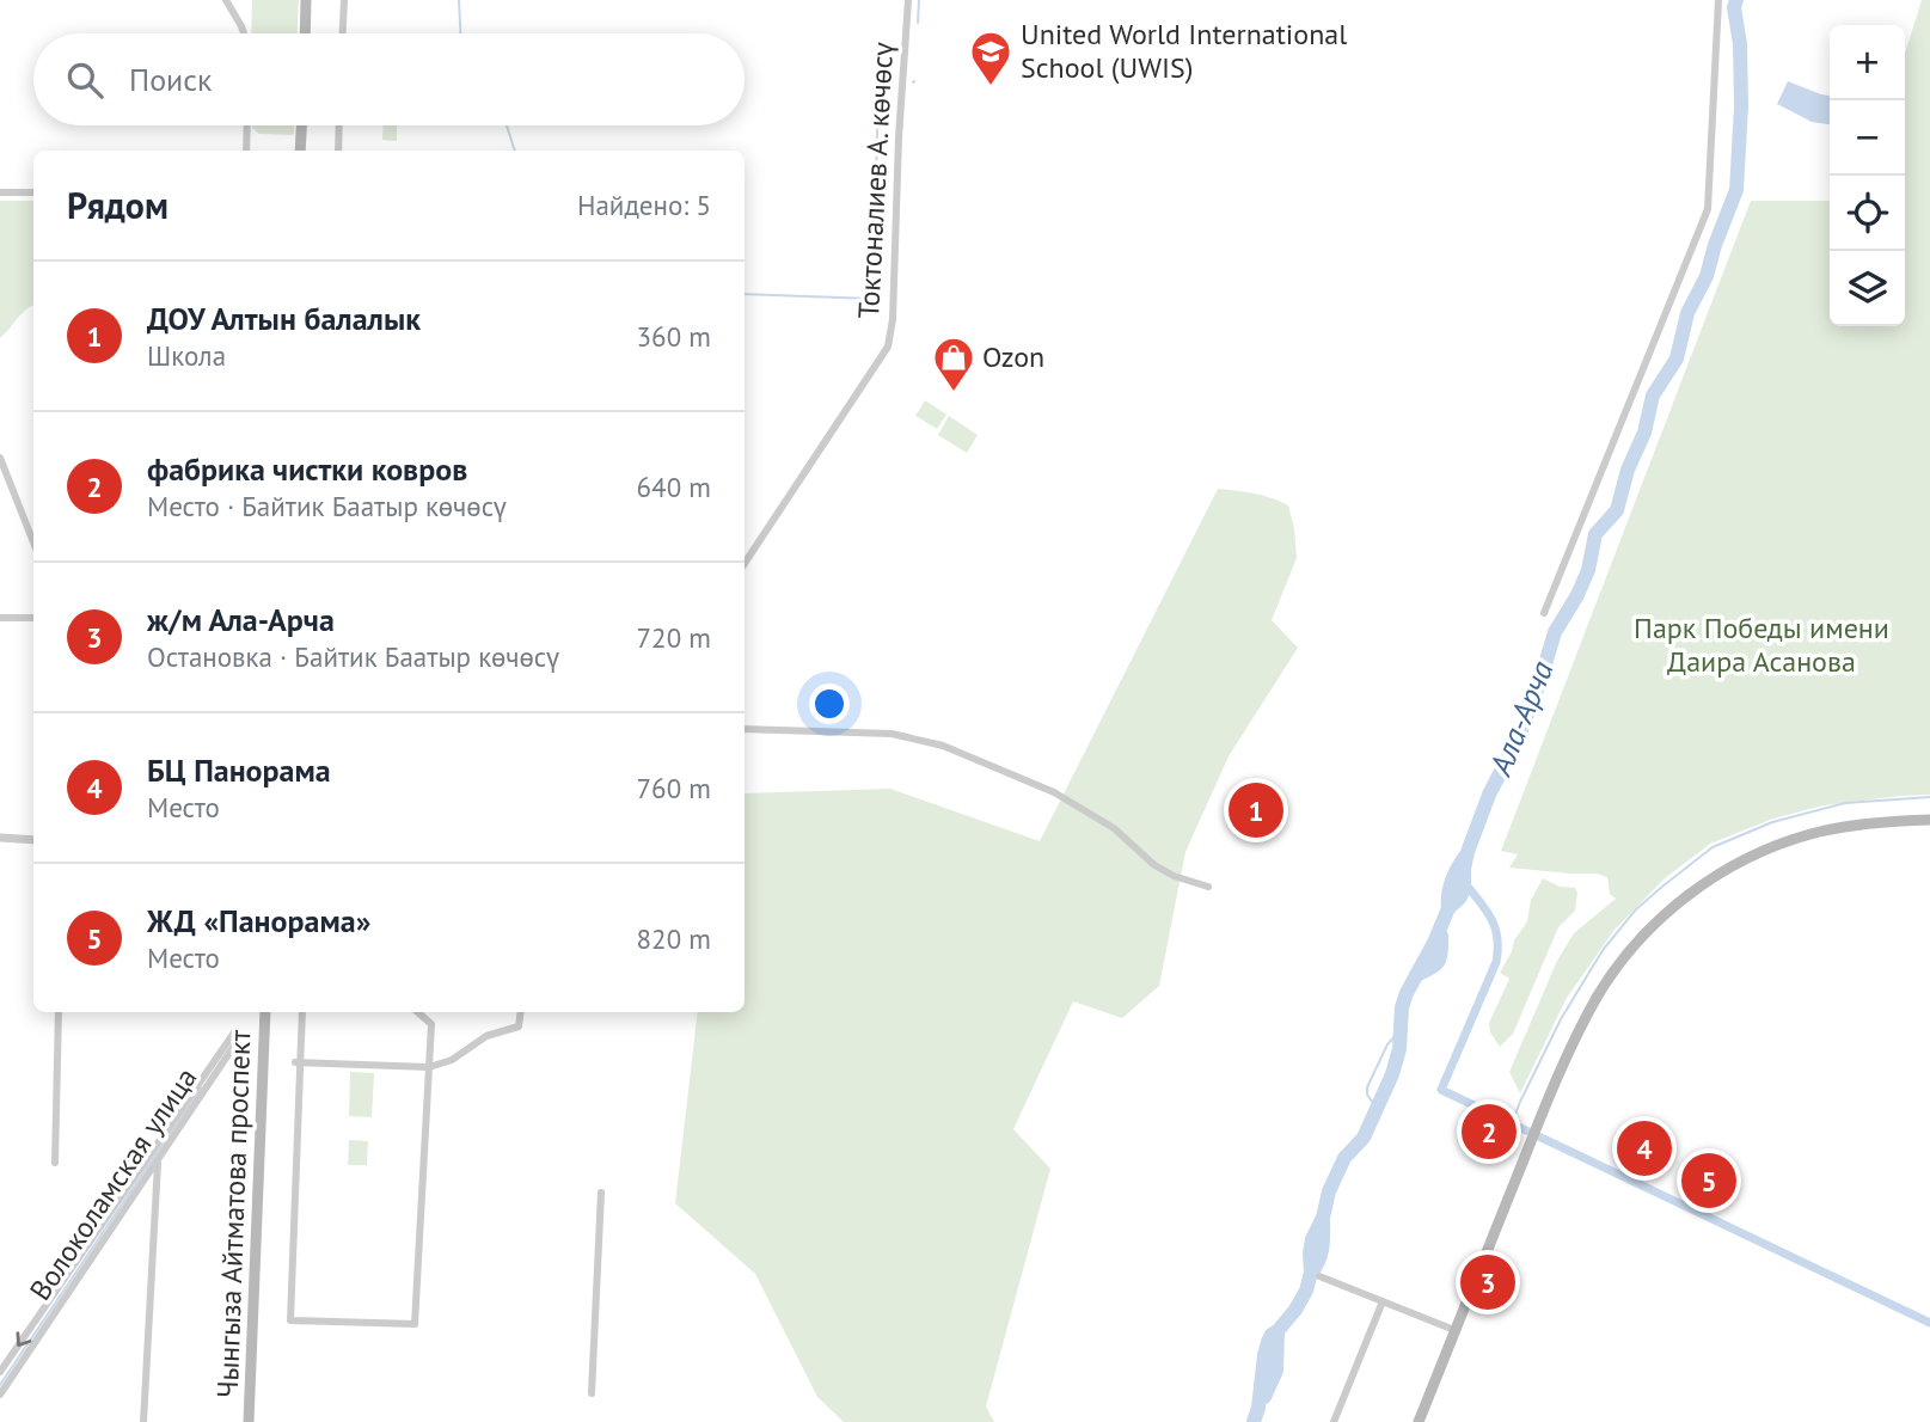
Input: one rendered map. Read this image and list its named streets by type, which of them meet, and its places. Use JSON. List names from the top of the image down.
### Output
{
  "streets": {
    "main road": ["Чынгыза Айтматова проспект"],
    "street": ["Токтоналиев А. көчөсү", "Волоколамская улица"]
  },
  "water": ["Ала-Арча"],
  "parks": ["Парк Победы имени Даира Асанова"],
  "places": {
    "school or university": ["United World International School (UWIS)"],
    "shop": ["Ozon"]
  },
  "page": {
    "map_buttons": ["+", "−"],
    "search": "Поиск",
    "heading": ["Рядом", "Найдено: 5"],
    "list": [
      {
        "mark": "1",
        "name": "ДОУ Алтын балалык",
        "note": "Школа",
        "value": "360 m"
      },
      {
        "mark": "2",
        "name": "фабрика чистки ковров",
        "note": "Место · Байтик Баатыр көчөсү",
        "value": "640 m"
      },
      {
        "mark": "3",
        "name": "ж/м Ала-Арча",
        "note": "Остановка · Байтик Баатыр көчөсү",
        "value": "720 m"
      },
      {
        "mark": "4",
        "name": "БЦ Панорама",
        "note": "Место",
        "value": "760 m"
      },
      {
        "mark": "5",
        "name": "ЖД «Панорама»",
        "note": "Место",
        "value": "820 m"
      }
    ],
    "pins": [
      "1",
      "2",
      "4",
      "5",
      "3"
    ]
  }
}
